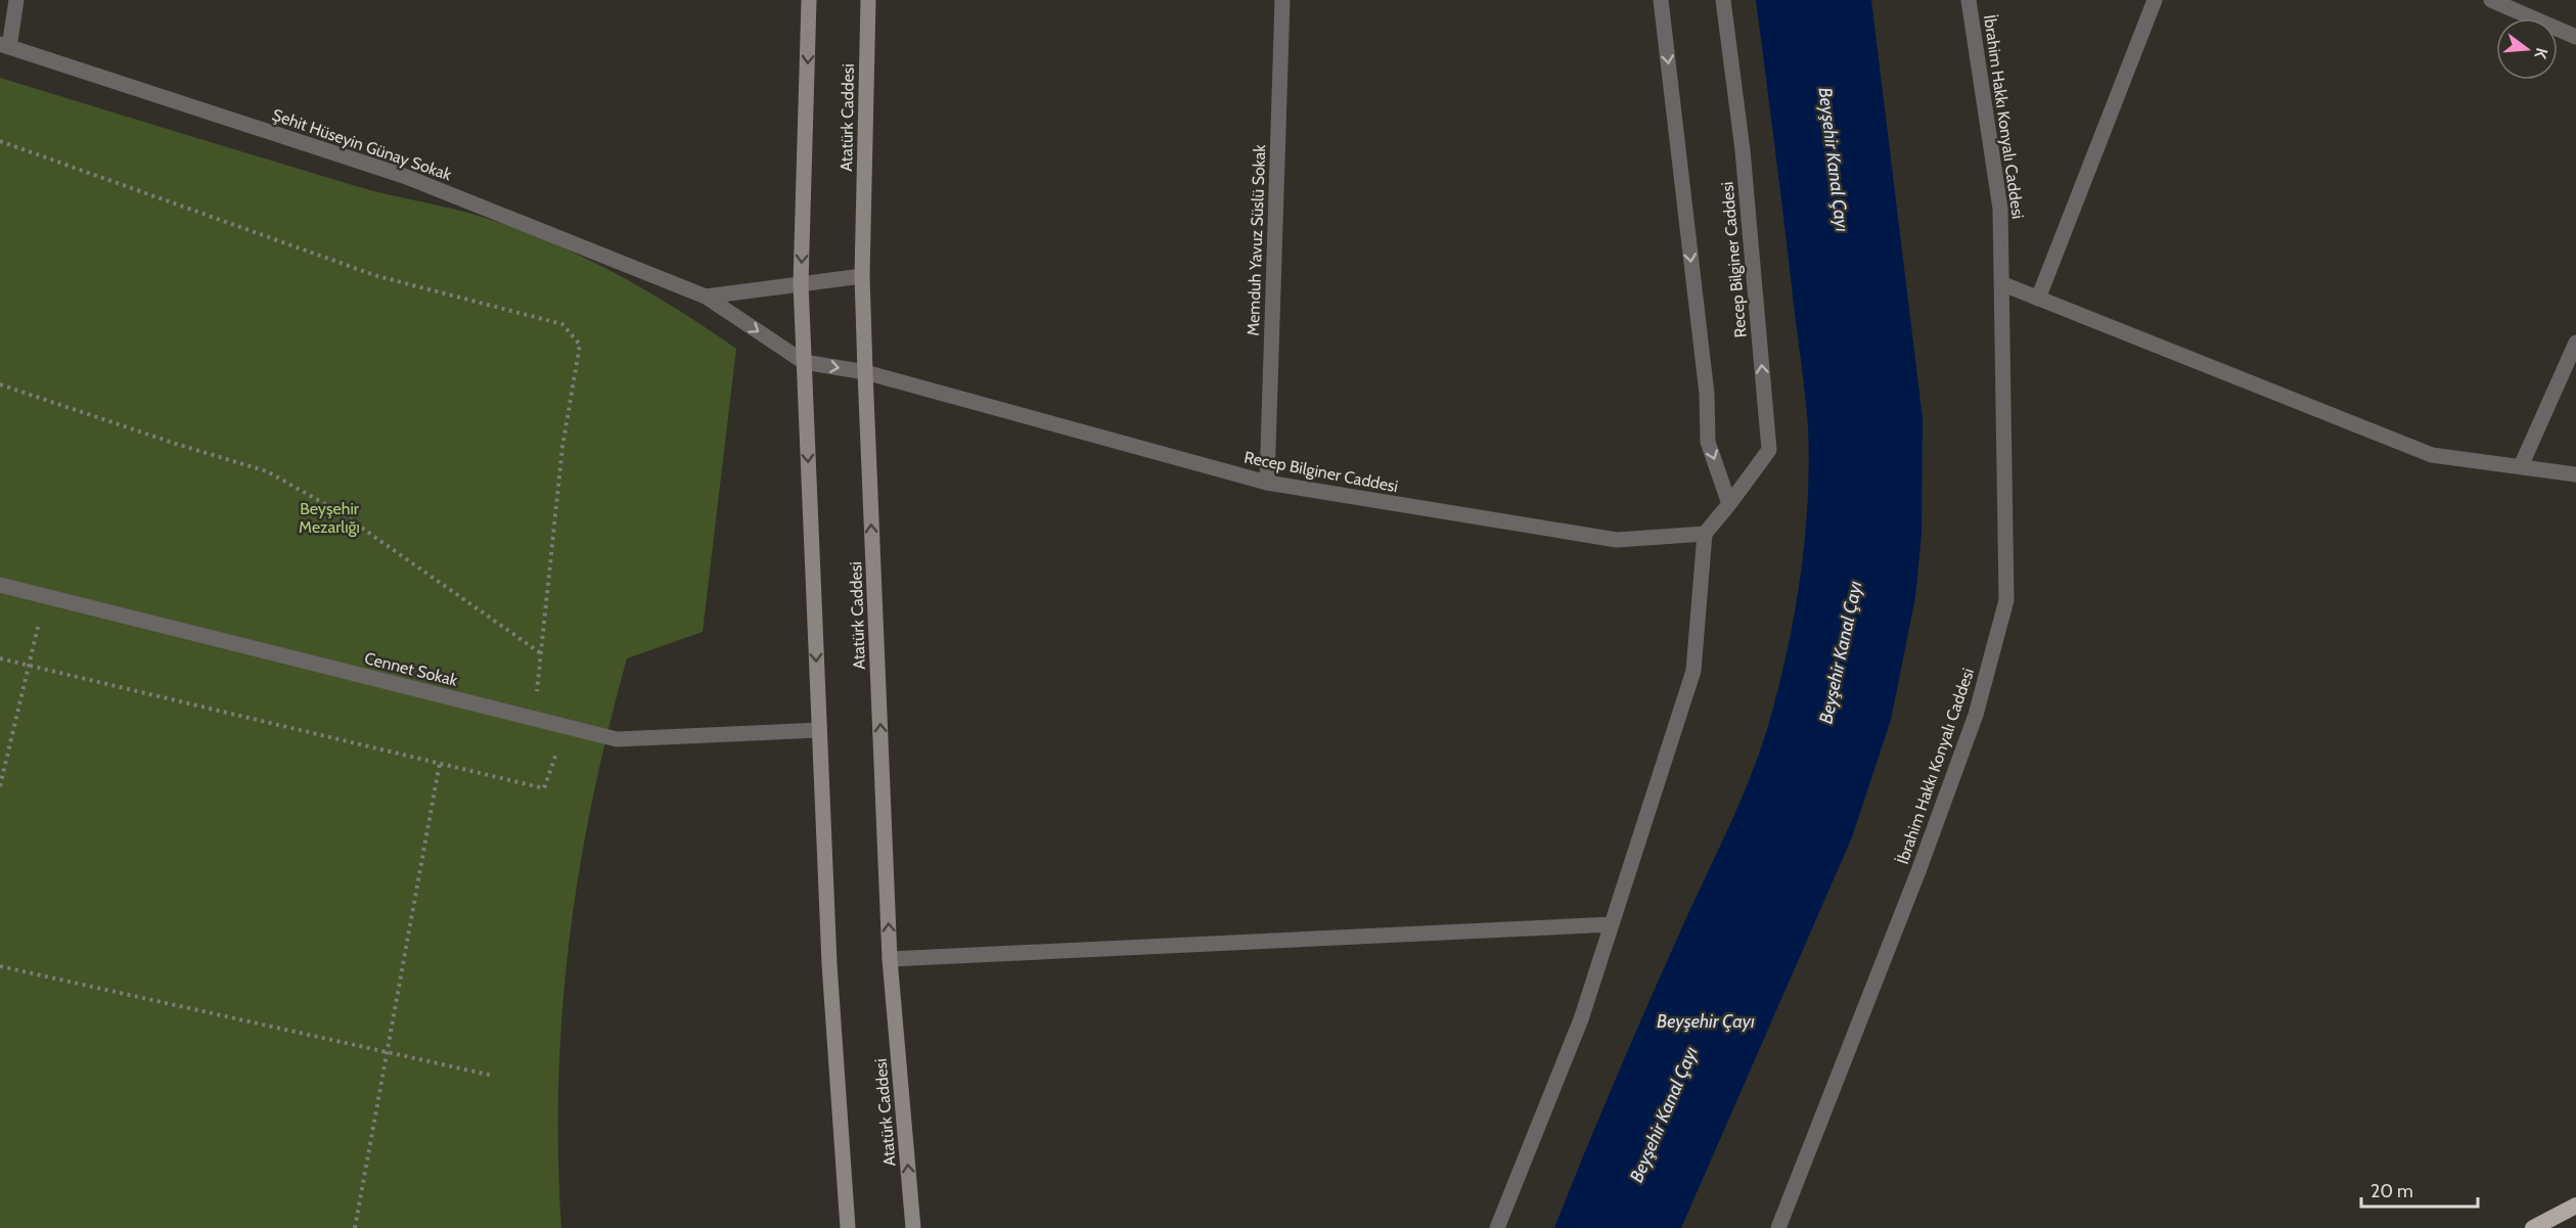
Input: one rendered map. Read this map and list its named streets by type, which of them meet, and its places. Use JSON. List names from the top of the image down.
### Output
{
  "streets": {
    "main road": ["Atatürk Caddesi"],
    "street": [
      "İbrahim Hakkı Konyalı Caddesi",
      "Şehit Hüseyin Günay Sokak",
      "Memduh Yavuz Süslü Sokak",
      "Recep Bilginer Caddesi",
      "Cennet Sokak"
    ]
  },
  "crossings": [
    ["Atatürk Caddesi", "Recep Bilginer Caddesi"],
    ["Şehit Hüseyin Günay Sokak", "Recep Bilginer Caddesi"],
    ["Memduh Yavuz Süslü Sokak", "Recep Bilginer Caddesi"]
  ],
  "water": ["Beyşehir Kanal Çayı", "Beyşehir Çayı"],
  "parks": ["Beyşehir Mezarlığı"],
  "scale_bar": "20 m",
  "north": "right"
}
